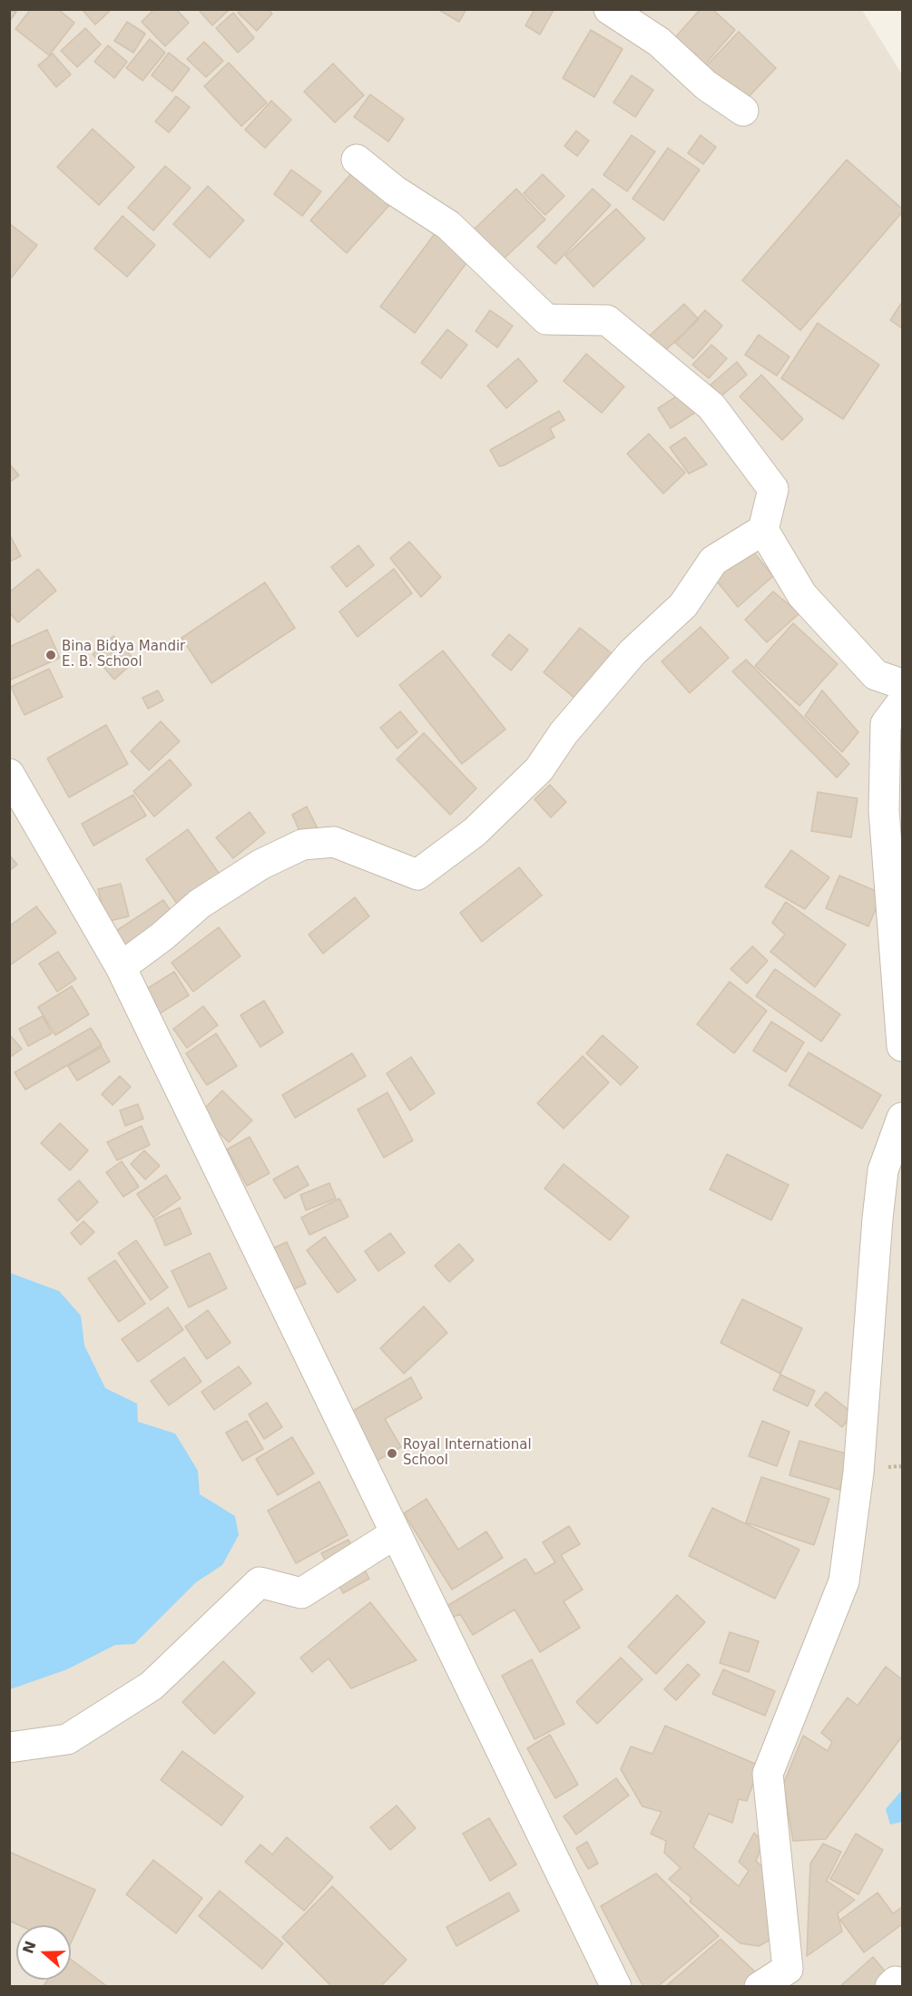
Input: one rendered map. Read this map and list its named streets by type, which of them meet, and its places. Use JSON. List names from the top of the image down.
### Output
{
  "places": ["Bina Bidya Mandir E. B. School", "Royal International School"],
  "north": "left"
}
